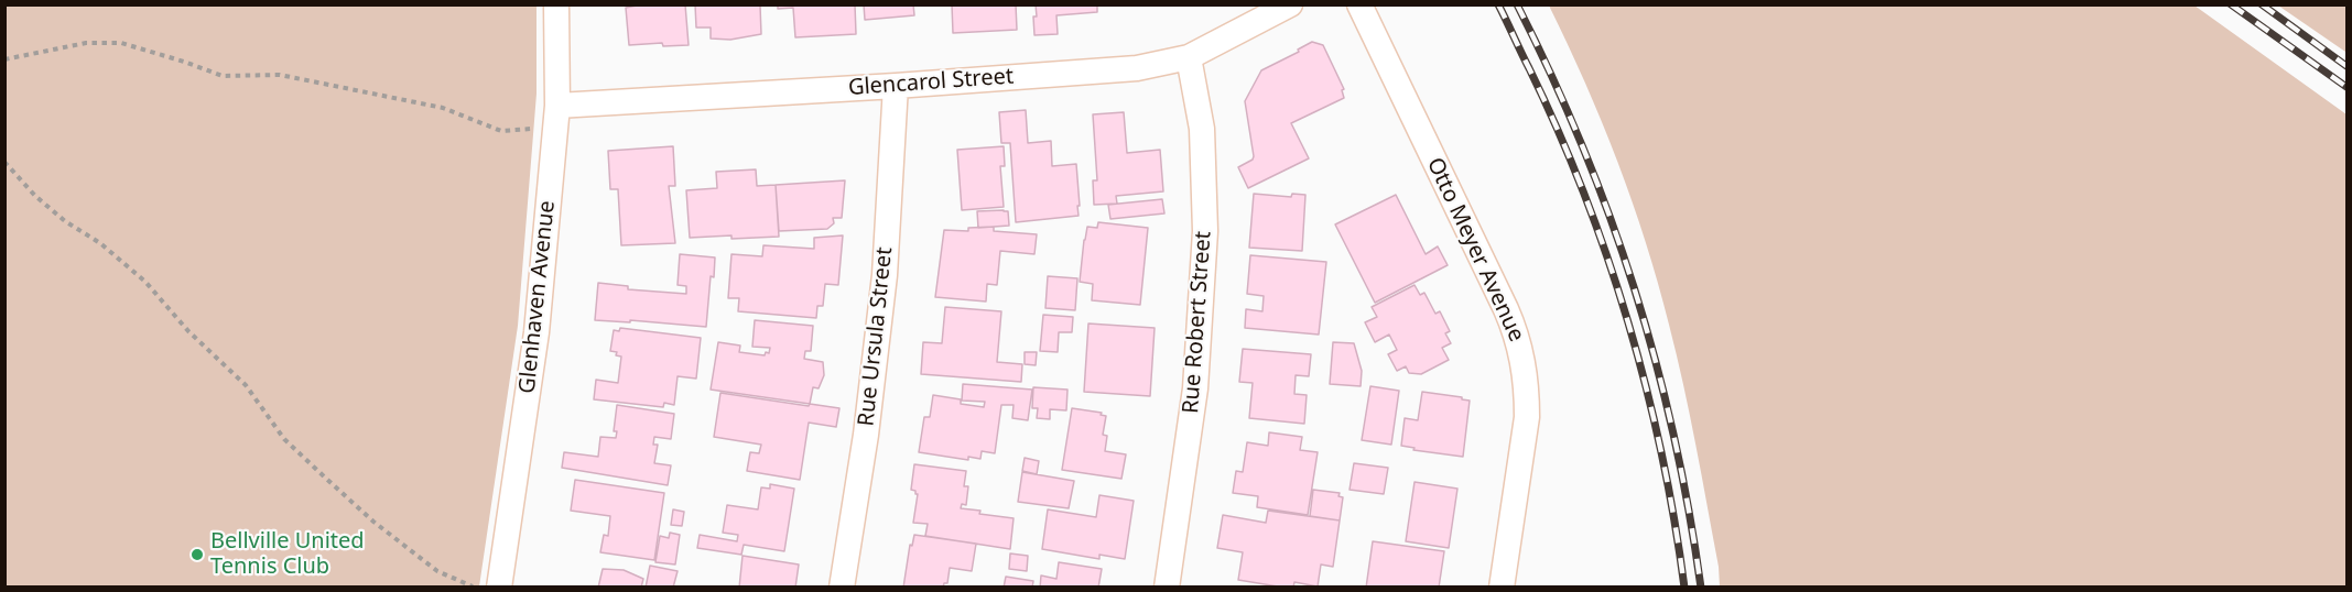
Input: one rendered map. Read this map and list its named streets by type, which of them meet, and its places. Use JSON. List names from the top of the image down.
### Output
{
  "streets": {
    "street": [
      "Glencarol Street",
      "Otto Meyer Avenue",
      "Glenhaven Avenue",
      "Rue Robert Street",
      "Rue Ursula Street"
    ]
  },
  "crossings": [
    ["Glencarol Street", "Glenhaven Avenue"],
    ["Glencarol Street", "Rue Robert Street"],
    ["Glencarol Street", "Rue Ursula Street"]
  ],
  "places": ["Bellville United Tennis Club"]
}
